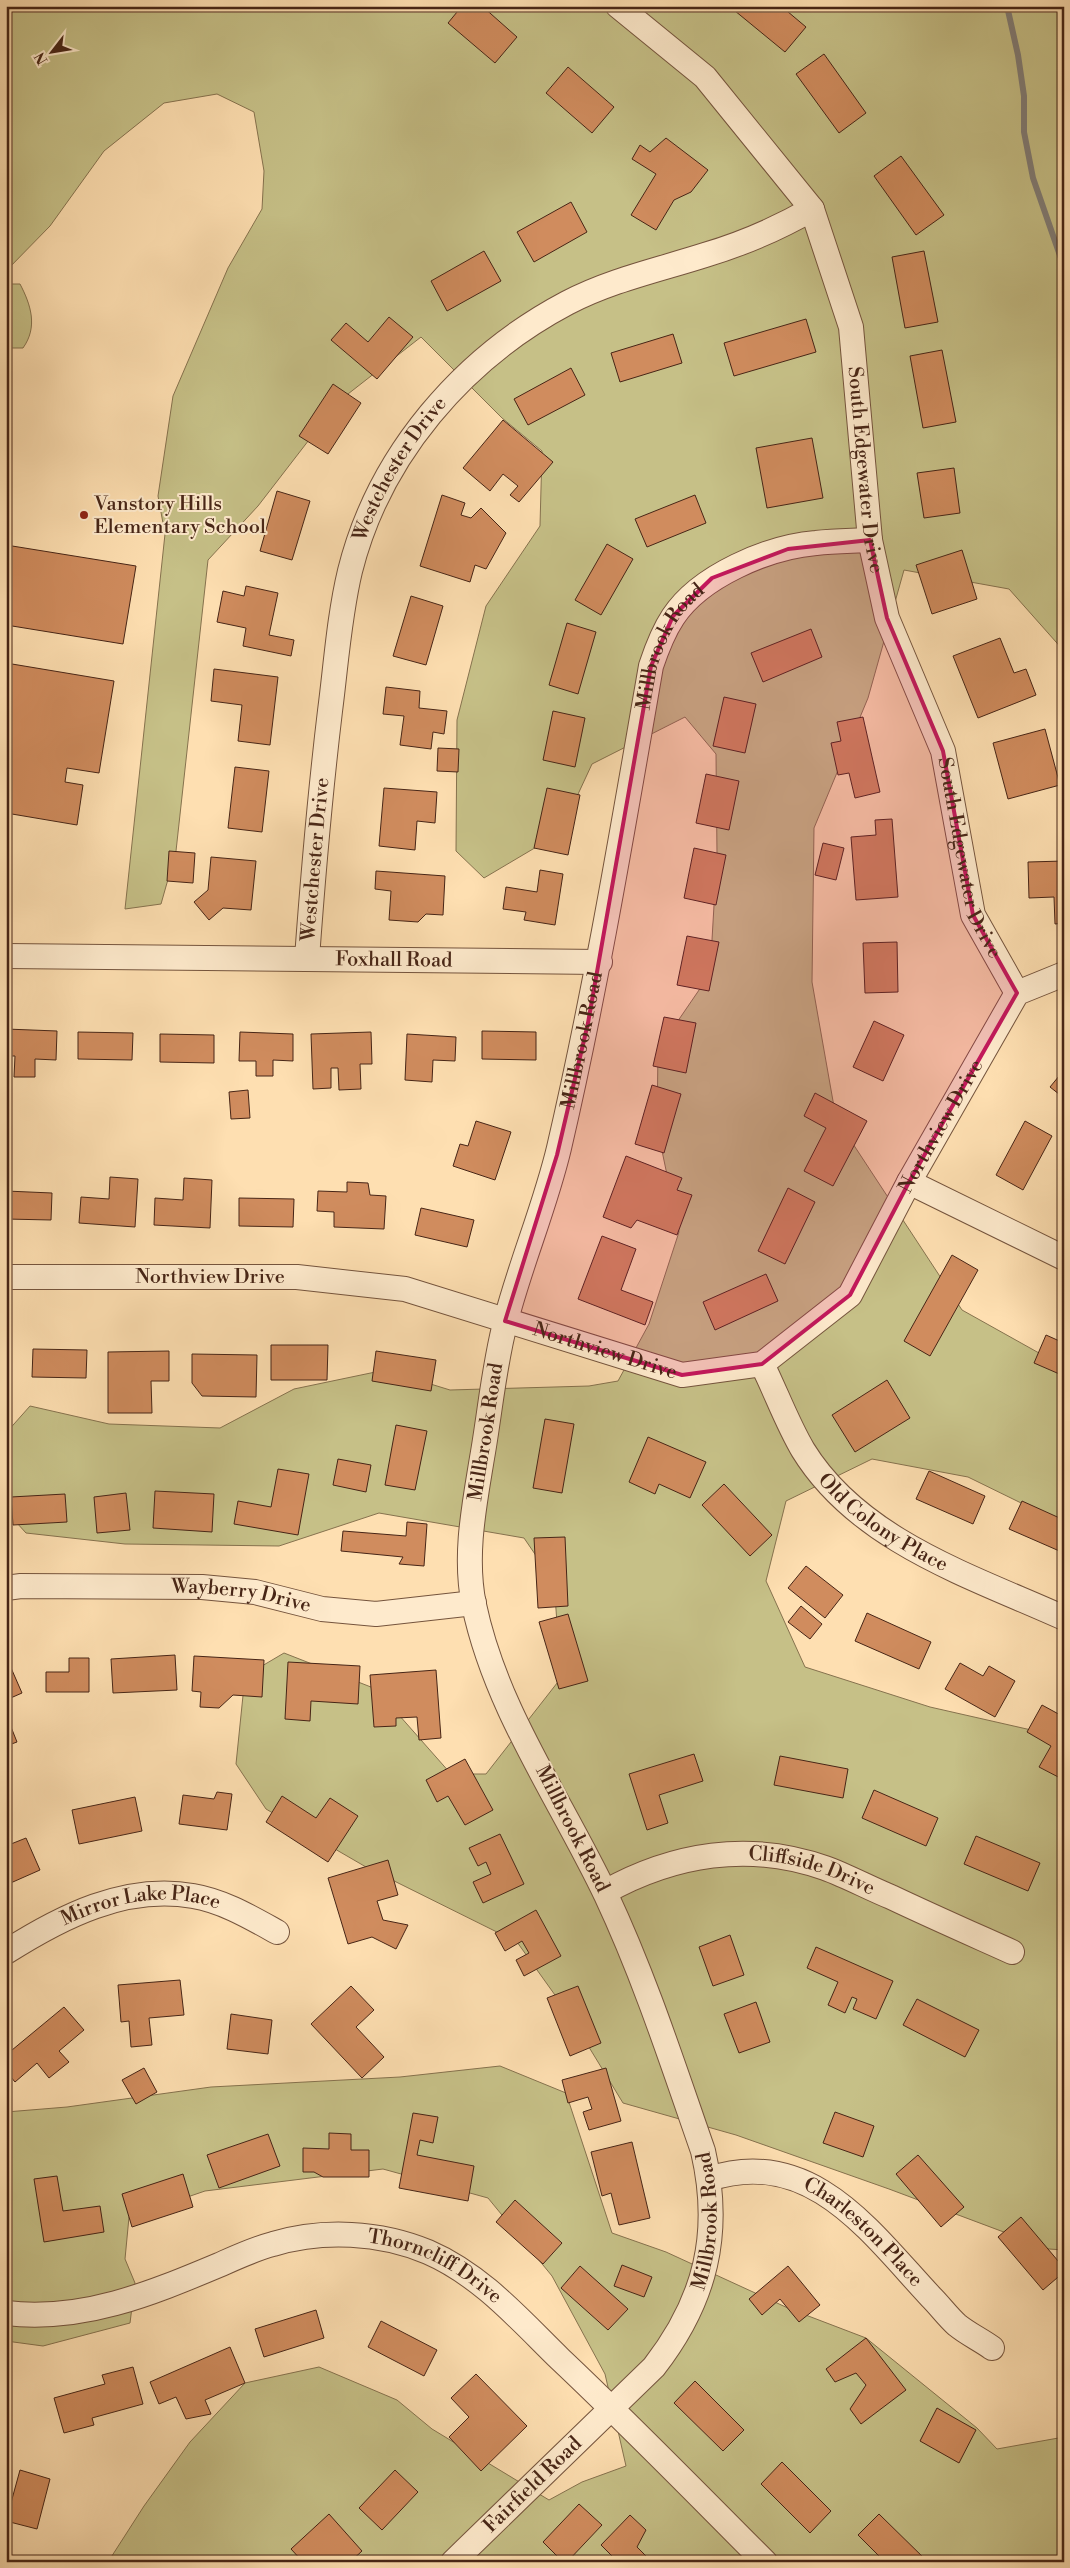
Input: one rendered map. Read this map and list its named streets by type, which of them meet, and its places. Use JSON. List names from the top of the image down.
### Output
{
  "streets": {
    "street": [
      "South Edgewater Drive",
      "Westchester Drive",
      "Millbrook Road",
      "Foxhall Road",
      "Northview Drive",
      "Old Colony Place",
      "Wayberry Drive",
      "Cliffside Drive",
      "Mirror Lake Place",
      "Charleston Place",
      "Thorncliff Drive",
      "Fairfield Road"
    ]
  },
  "crossings": [
    ["South Edgewater Drive", "Westchester Drive"],
    ["South Edgewater Drive", "Millbrook Road"],
    ["South Edgewater Drive", "Northview Drive"],
    ["Westchester Drive", "Foxhall Road"],
    ["Millbrook Road", "Foxhall Road"],
    ["Millbrook Road", "Northview Drive"],
    ["Millbrook Road", "Wayberry Drive"],
    ["Millbrook Road", "Cliffside Drive"],
    ["Millbrook Road", "Charleston Place"],
    ["Millbrook Road", "Thorncliff Drive"],
    ["Millbrook Road", "Fairfield Road"],
    ["Northview Drive", "Old Colony Place"],
    ["Thorncliff Drive", "Fairfield Road"]
  ],
  "places": ["Vanstory Hills Elementary School"],
  "north": "bottom left"
}
